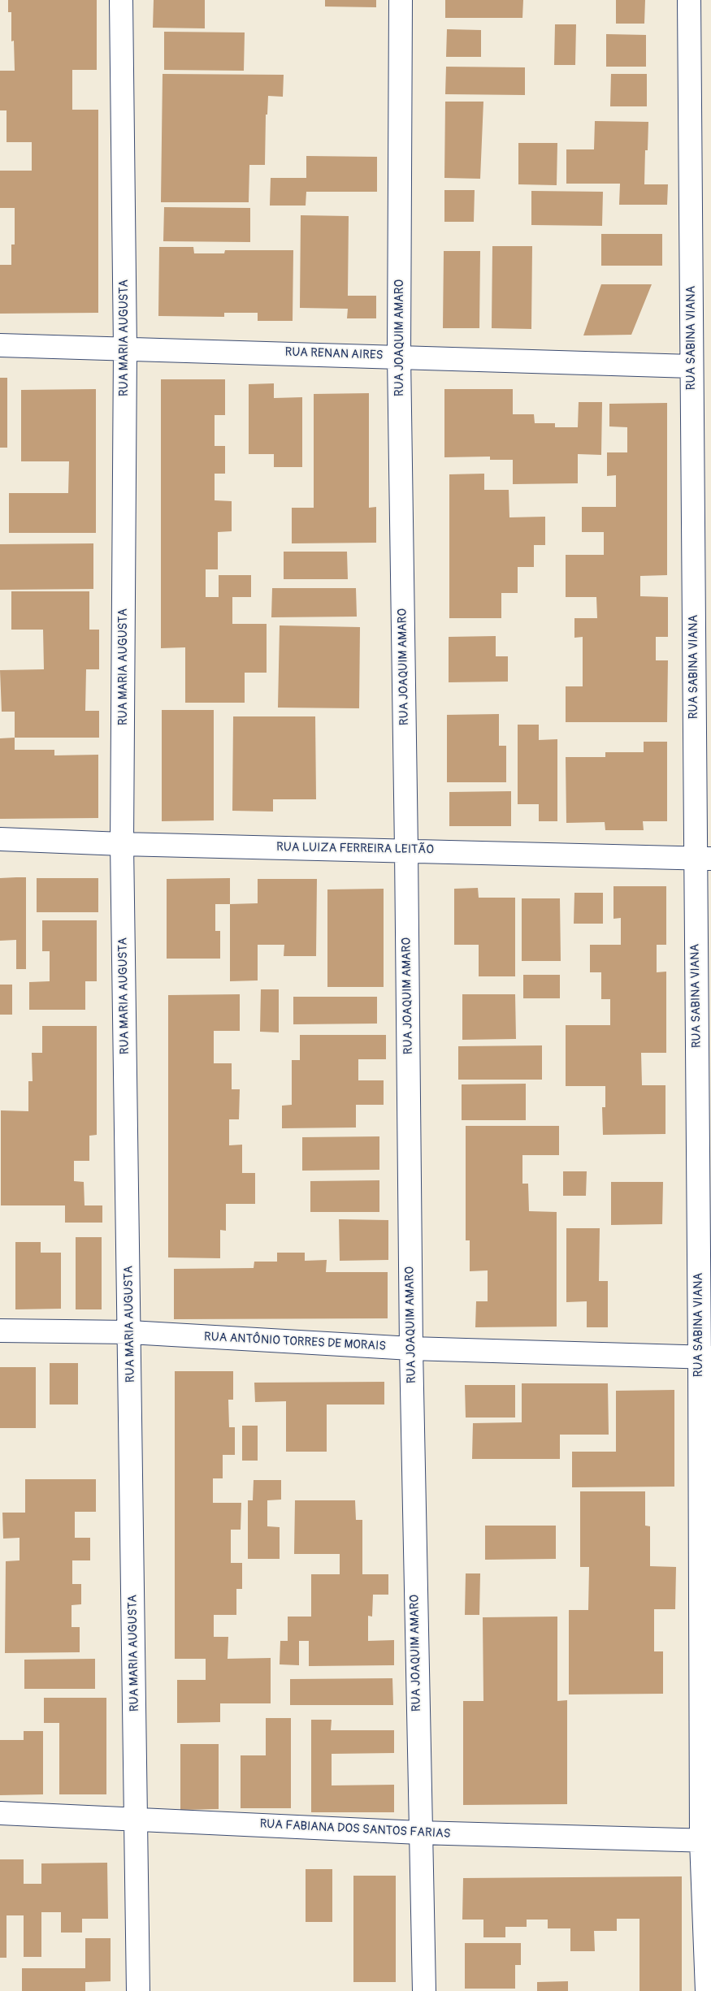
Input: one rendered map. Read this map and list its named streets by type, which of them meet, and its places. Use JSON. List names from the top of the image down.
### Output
{
  "streets": {
    "street": [
      "RUA MARIA AUGUSTA",
      "RUA JOAQUIM AMARO",
      "RUA SABINA VIANA",
      "RUA RENAN AIRES",
      "RUA LUIZA FERREIRA LEITÃO",
      "RUA ANTÔNIO TORRES DE MORAIS",
      "RUA FABIANA DOS SANTOS FARIAS"
    ]
  },
  "crossings": [
    ["RUA MARIA AUGUSTA", "RUA RENAN AIRES"],
    ["RUA MARIA AUGUSTA", "RUA LUIZA FERREIRA LEITÃO"],
    ["RUA MARIA AUGUSTA", "RUA ANTÔNIO TORRES DE MORAIS"],
    ["RUA MARIA AUGUSTA", "RUA FABIANA DOS SANTOS FARIAS"],
    ["RUA JOAQUIM AMARO", "RUA RENAN AIRES"],
    ["RUA JOAQUIM AMARO", "RUA LUIZA FERREIRA LEITÃO"],
    ["RUA JOAQUIM AMARO", "RUA ANTÔNIO TORRES DE MORAIS"],
    ["RUA JOAQUIM AMARO", "RUA FABIANA DOS SANTOS FARIAS"],
    ["RUA SABINA VIANA", "RUA RENAN AIRES"],
    ["RUA SABINA VIANA", "RUA LUIZA FERREIRA LEITÃO"],
    ["RUA SABINA VIANA", "RUA ANTÔNIO TORRES DE MORAIS"],
    ["RUA SABINA VIANA", "RUA FABIANA DOS SANTOS FARIAS"]
  ]
}
